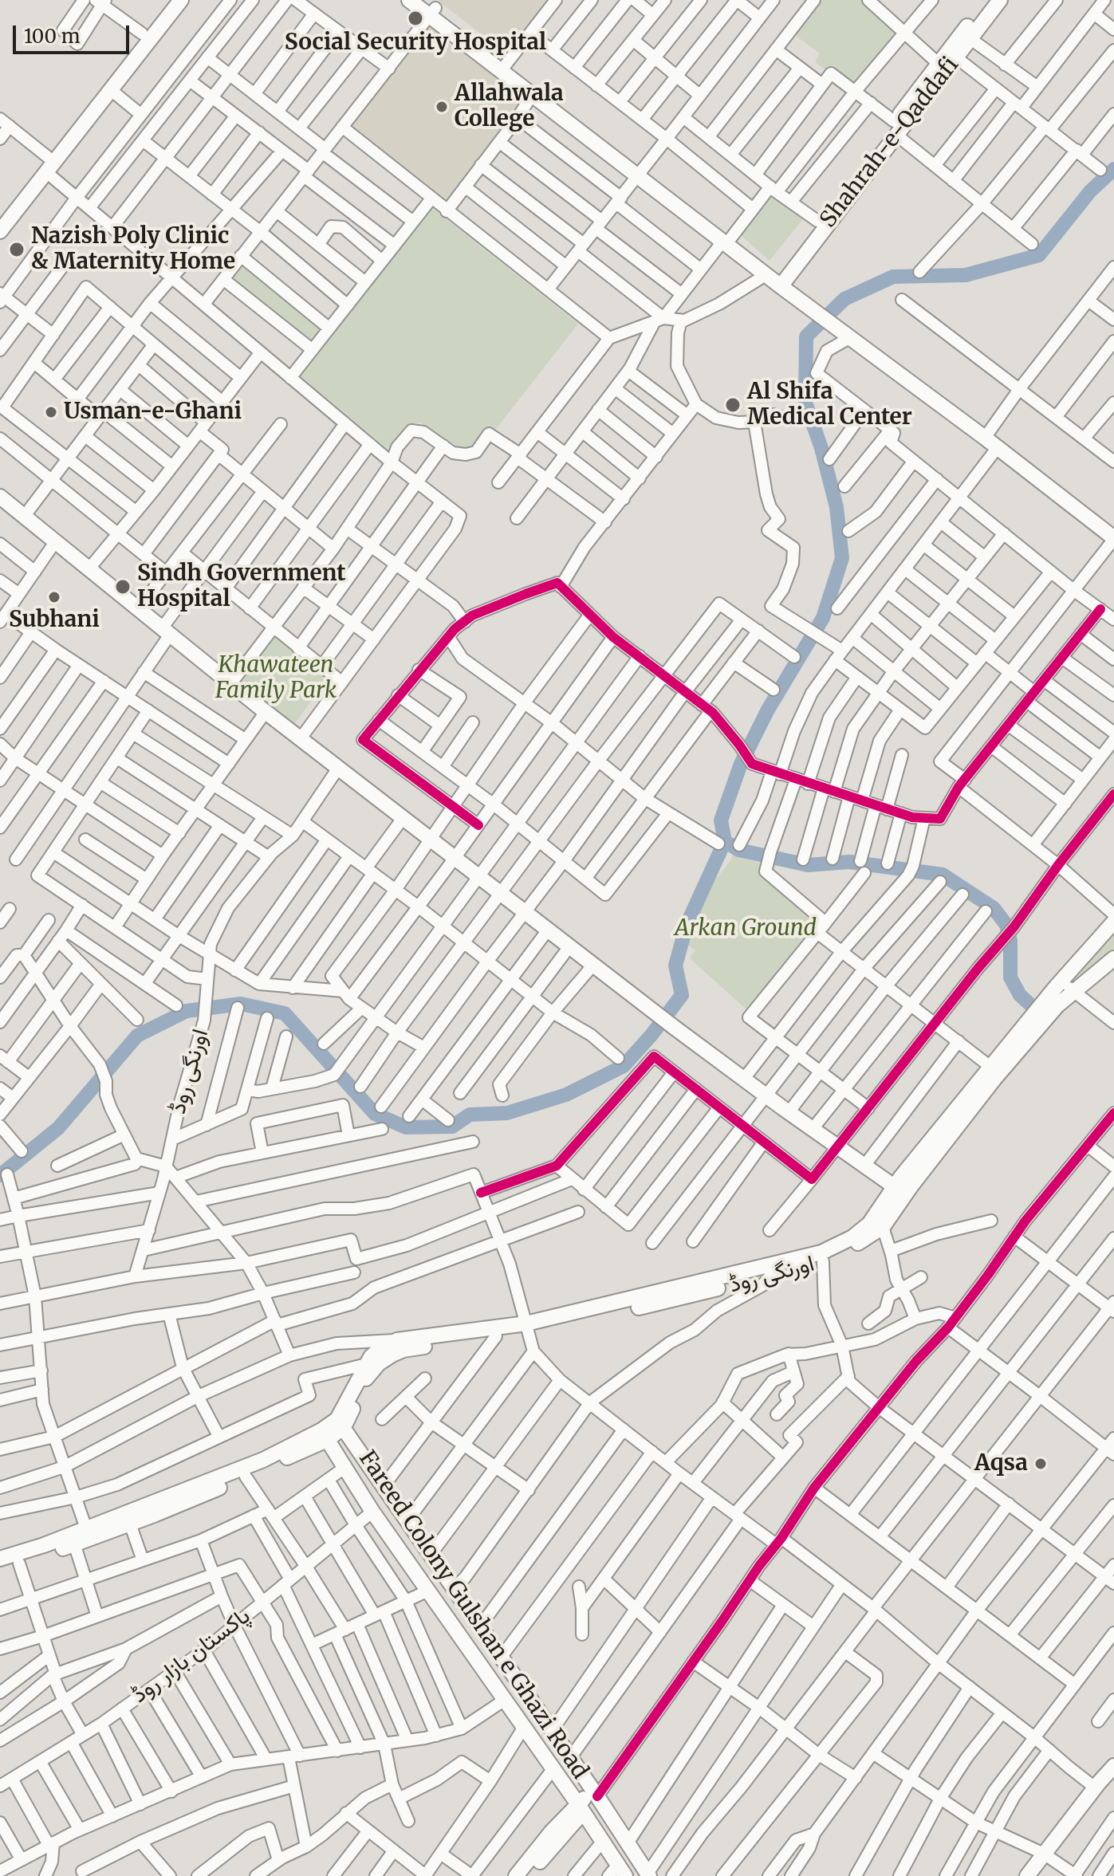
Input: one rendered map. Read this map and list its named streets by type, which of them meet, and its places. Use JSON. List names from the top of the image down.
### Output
{
  "streets": {
    "main road": ["Shahrah-e-Qaddafi", "اورنگی روڈ", "Fareed Colony Gulshan e Ghazi Road"],
    "street": ["پاکستان بازار روڈ"]
  },
  "crossings": [
    ["اورنگی روڈ", "Fareed Colony Gulshan e Ghazi Road"],
    ["Fareed Colony Gulshan e Ghazi Road", "پاکستان بازار روڈ"]
  ],
  "parks": ["Khawateen Family Park", "Arkan Ground"],
  "places": [
    "Social Security Hospital",
    "Allahwala College",
    "Nazish Poly Clinic & Maternity Home",
    "Al Shifa Medical Center",
    "Usman-e-Ghani",
    "Sindh Government Hospital",
    "Subhani",
    "Aqsa"
  ],
  "scale_bar": "100 m"
}
